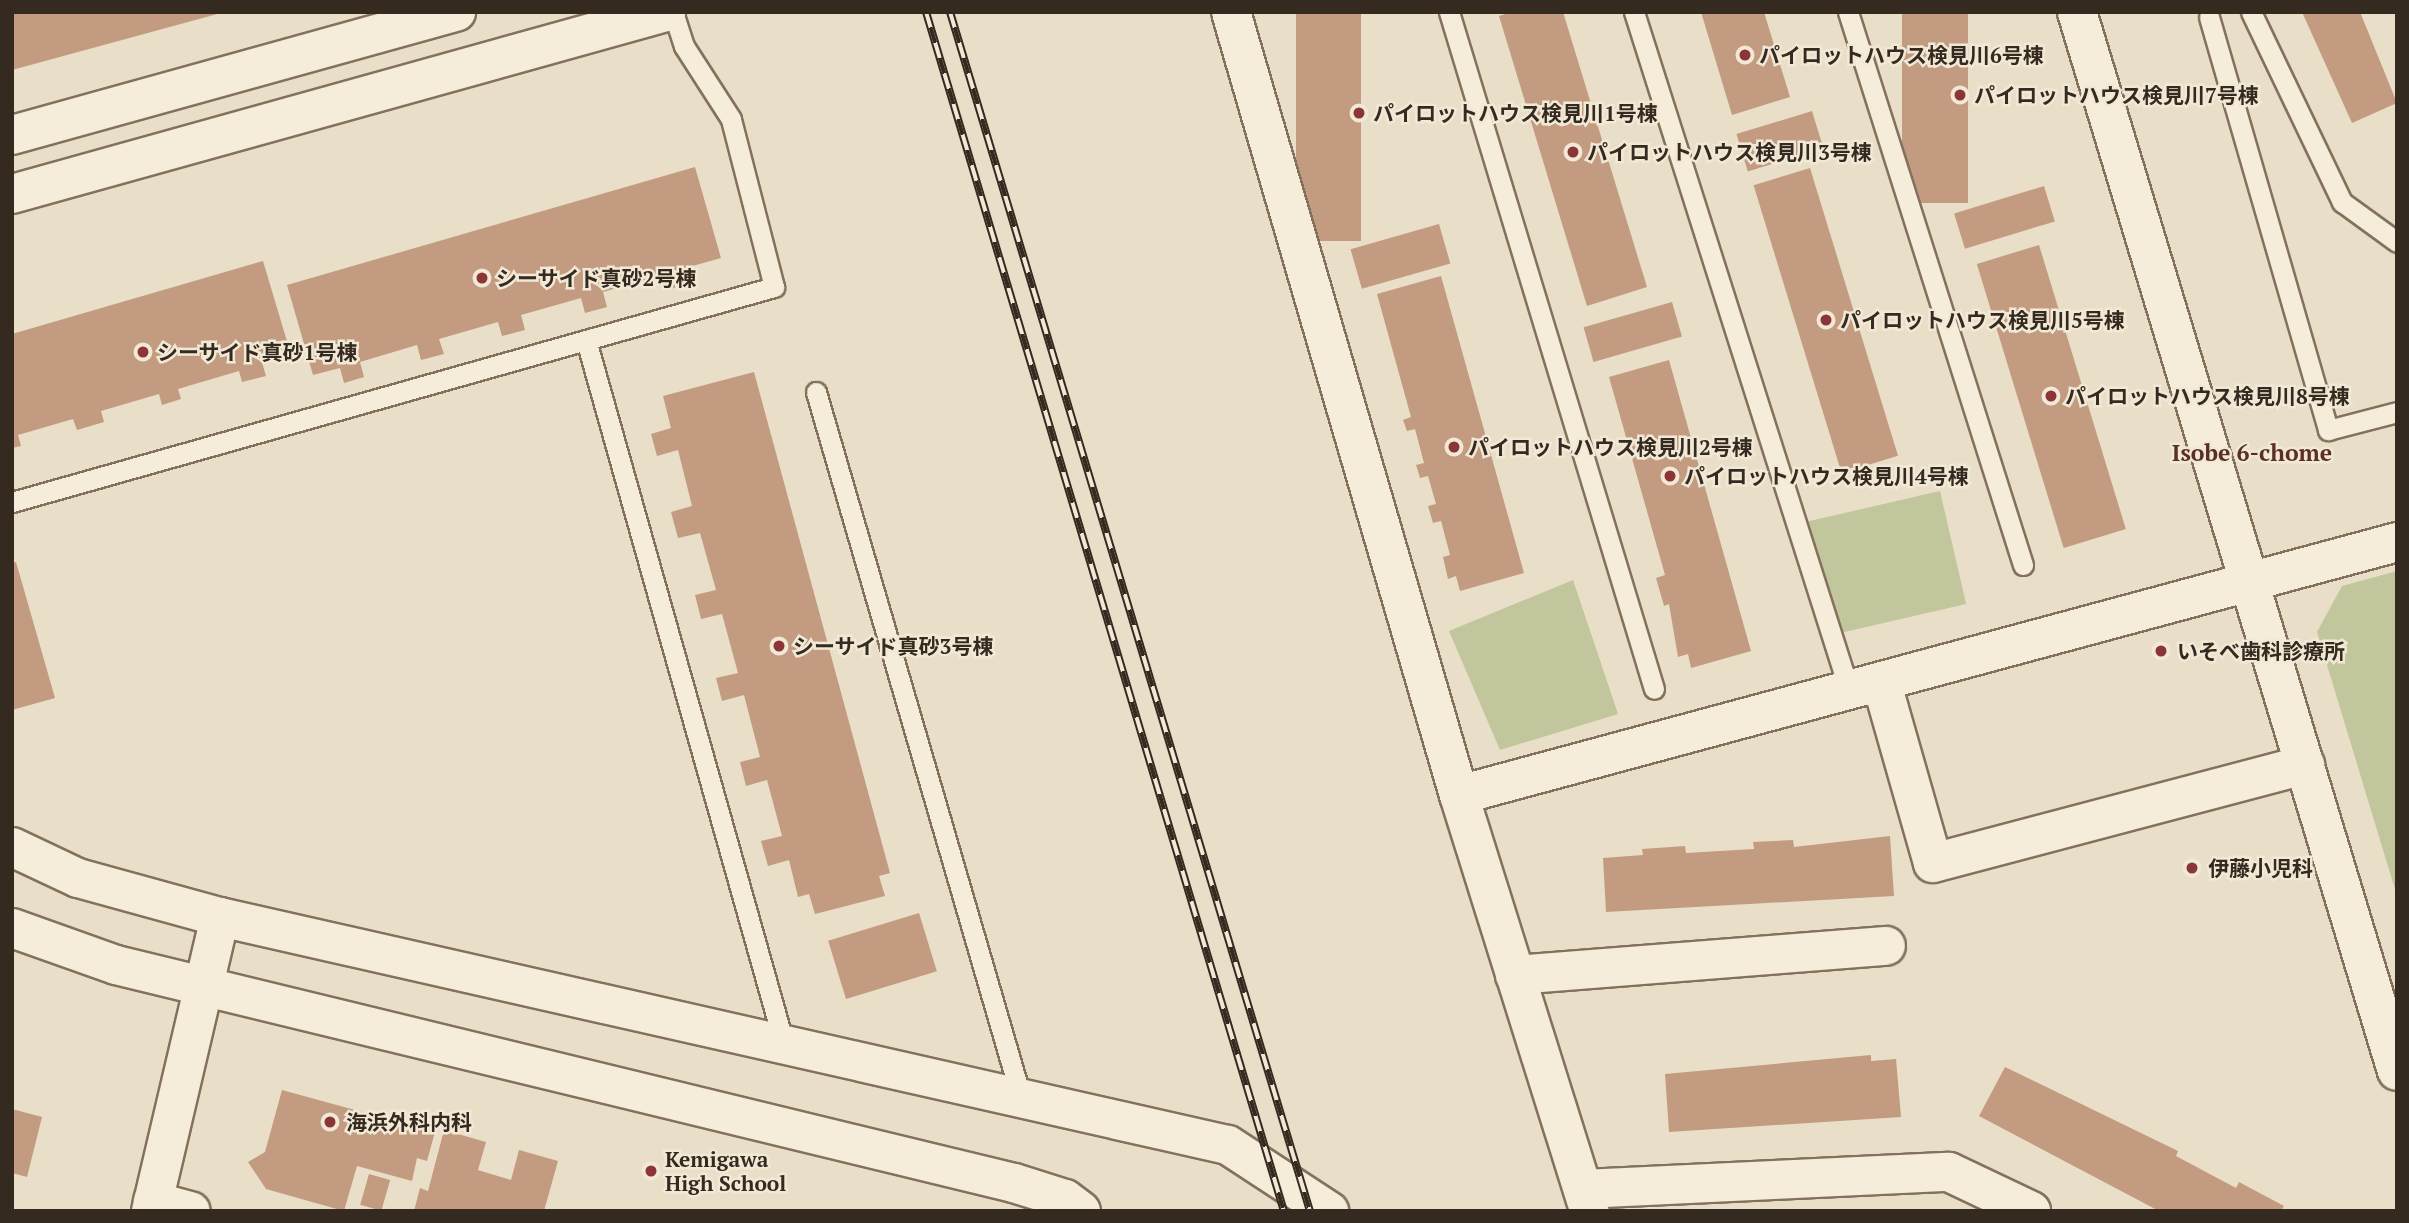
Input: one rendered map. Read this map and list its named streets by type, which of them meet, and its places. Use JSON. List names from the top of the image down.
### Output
{
  "districts": ["Isobe 6-chome"],
  "places": [
    "パイロットハウス検見川6号棟",
    "パイロットハウス検見川7号棟",
    "パイロットハウス検見川1号棟",
    "パイロットハウス検見川3号棟",
    "シーサイド真砂2号棟",
    "パイロットハウス検見川5号棟",
    "シーサイド真砂1号棟",
    "パイロットハウス検見川8号棟",
    "パイロットハウス検見川2号棟",
    "パイロットハウス検見川4号棟",
    "シーサイド真砂3号棟",
    "いそべ歯科診療所",
    "伊藤小児科",
    "海浜外科内科",
    "Kemigawa High School"
  ]
}
